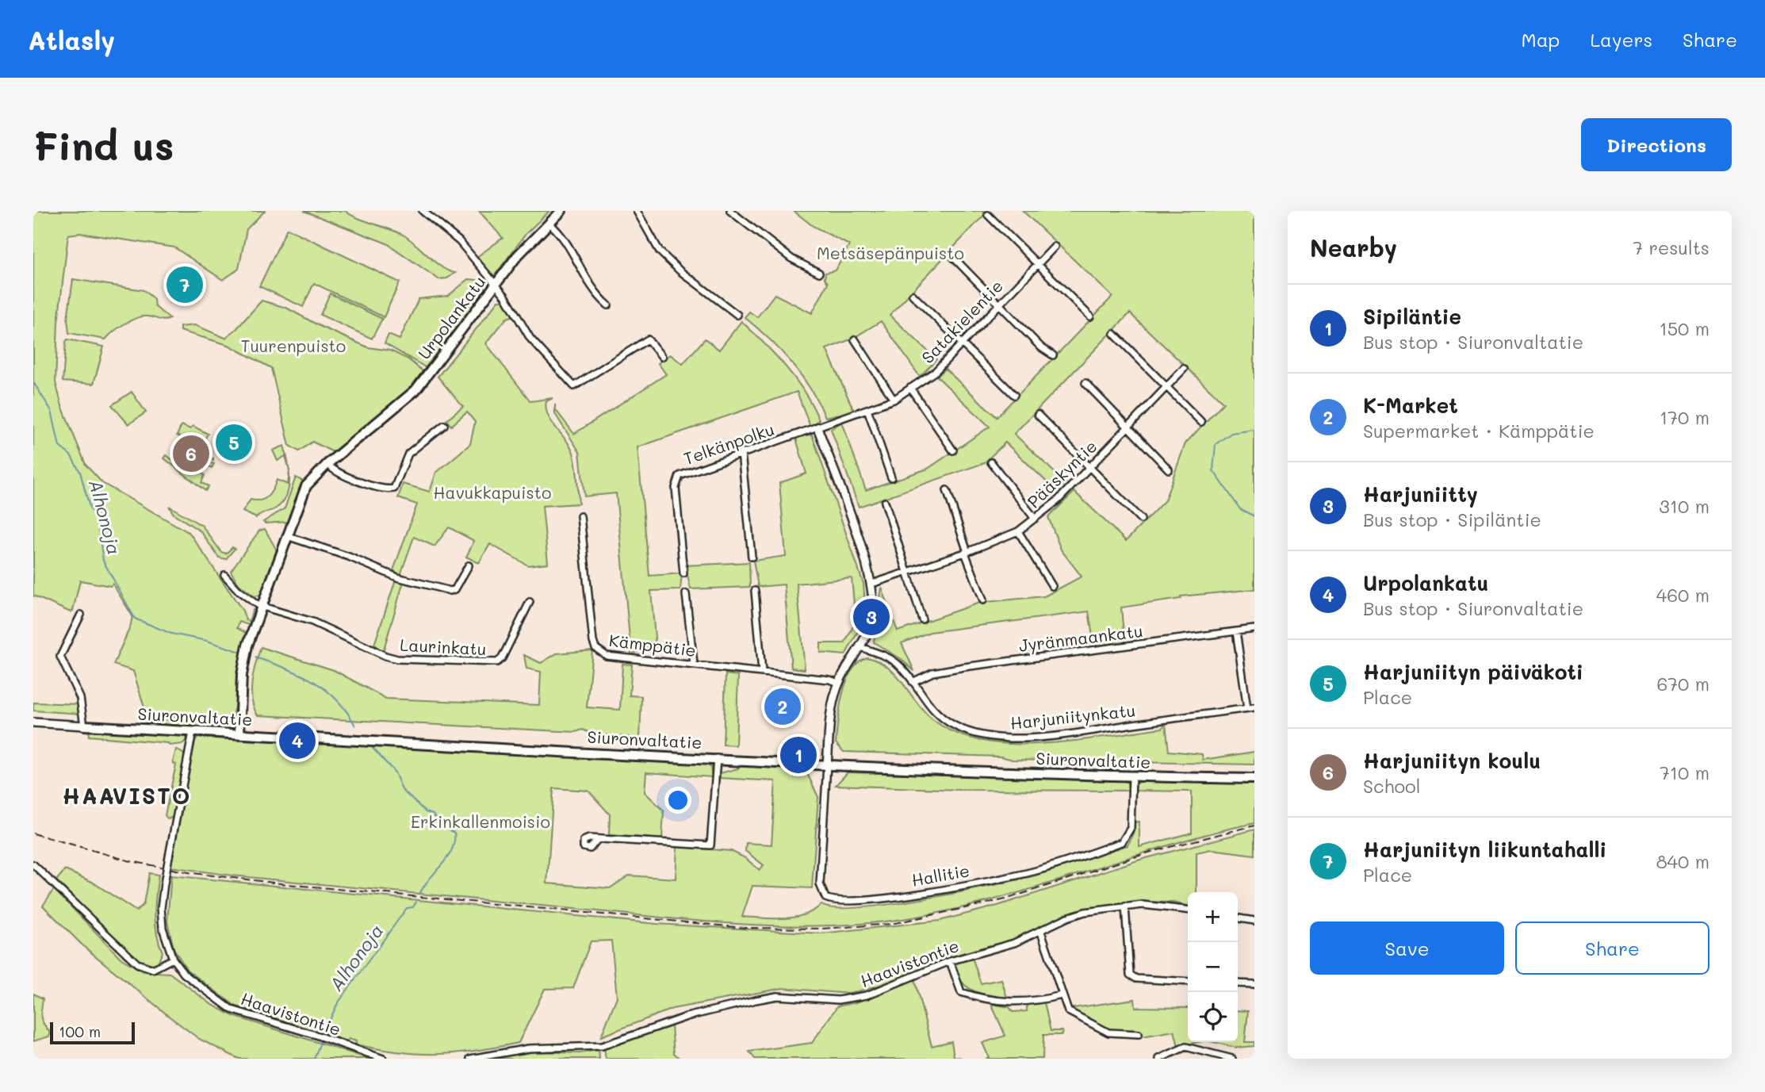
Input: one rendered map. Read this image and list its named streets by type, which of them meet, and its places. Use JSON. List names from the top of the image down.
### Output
{
  "streets": {
    "main road": ["Urpolankatu", "Siuronvaltatie"],
    "street": [
      "Satakielentie",
      "Telkänpolku",
      "Pääskyntie",
      "Jyränmaankatu",
      "Kämppätie",
      "Laurinkatu",
      "Harjuniitynkatu",
      "Hallitie",
      "Haavistontie"
    ]
  },
  "crossings": [
    ["Urpolankatu", "Laurinkatu"],
    ["Urpolankatu", "Siuronvaltatie"],
    ["Satakielentie", "Telkänpolku"],
    ["Jyränmaankatu", "Harjuniitynkatu"],
    ["Siuronvaltatie", "Hallitie"],
    ["Siuronvaltatie", "Haavistontie"]
  ],
  "districts": ["HAAVISTO"],
  "water": ["Alhonoja"],
  "parks": [
    "Metsäsepänpuisto",
    "Tuurenpuisto",
    "Havukkapuisto",
    "Erkinkallenmoisio"
  ],
  "scale_bar": "100 m",
  "page": {
    "header": "Atlasly",
    "nav": ["Map", "Layers", "Share"],
    "buttons": [
      "Directions",
      ["Save", "Share"]
    ],
    "title": "Find us",
    "heading": ["Nearby", "7 results"],
    "pins": [
      "7",
      "5",
      "6",
      "3",
      "2",
      "4",
      "1"
    ],
    "list": [
      {
        "mark": "1",
        "name": "Sipiläntie",
        "note": "Bus stop · Siuronvaltatie",
        "value": "150 m"
      },
      {
        "mark": "2",
        "name": "K-Market",
        "note": "Supermarket · Kämppätie",
        "value": "170 m"
      },
      {
        "mark": "3",
        "name": "Harjuniitty",
        "note": "Bus stop · Sipiläntie",
        "value": "310 m"
      },
      {
        "mark": "4",
        "name": "Urpolankatu",
        "note": "Bus stop · Siuronvaltatie",
        "value": "460 m"
      },
      {
        "mark": "5",
        "name": "Harjuniityn päiväkoti",
        "note": "Place",
        "value": "670 m"
      },
      {
        "mark": "6",
        "name": "Harjuniityn koulu",
        "note": "School",
        "value": "710 m"
      },
      {
        "mark": "7",
        "name": "Harjuniityn liikuntahalli",
        "note": "Place",
        "value": "840 m"
      }
    ],
    "map_buttons": ["+", "−"],
    "scale": "100 m"
  }
}
